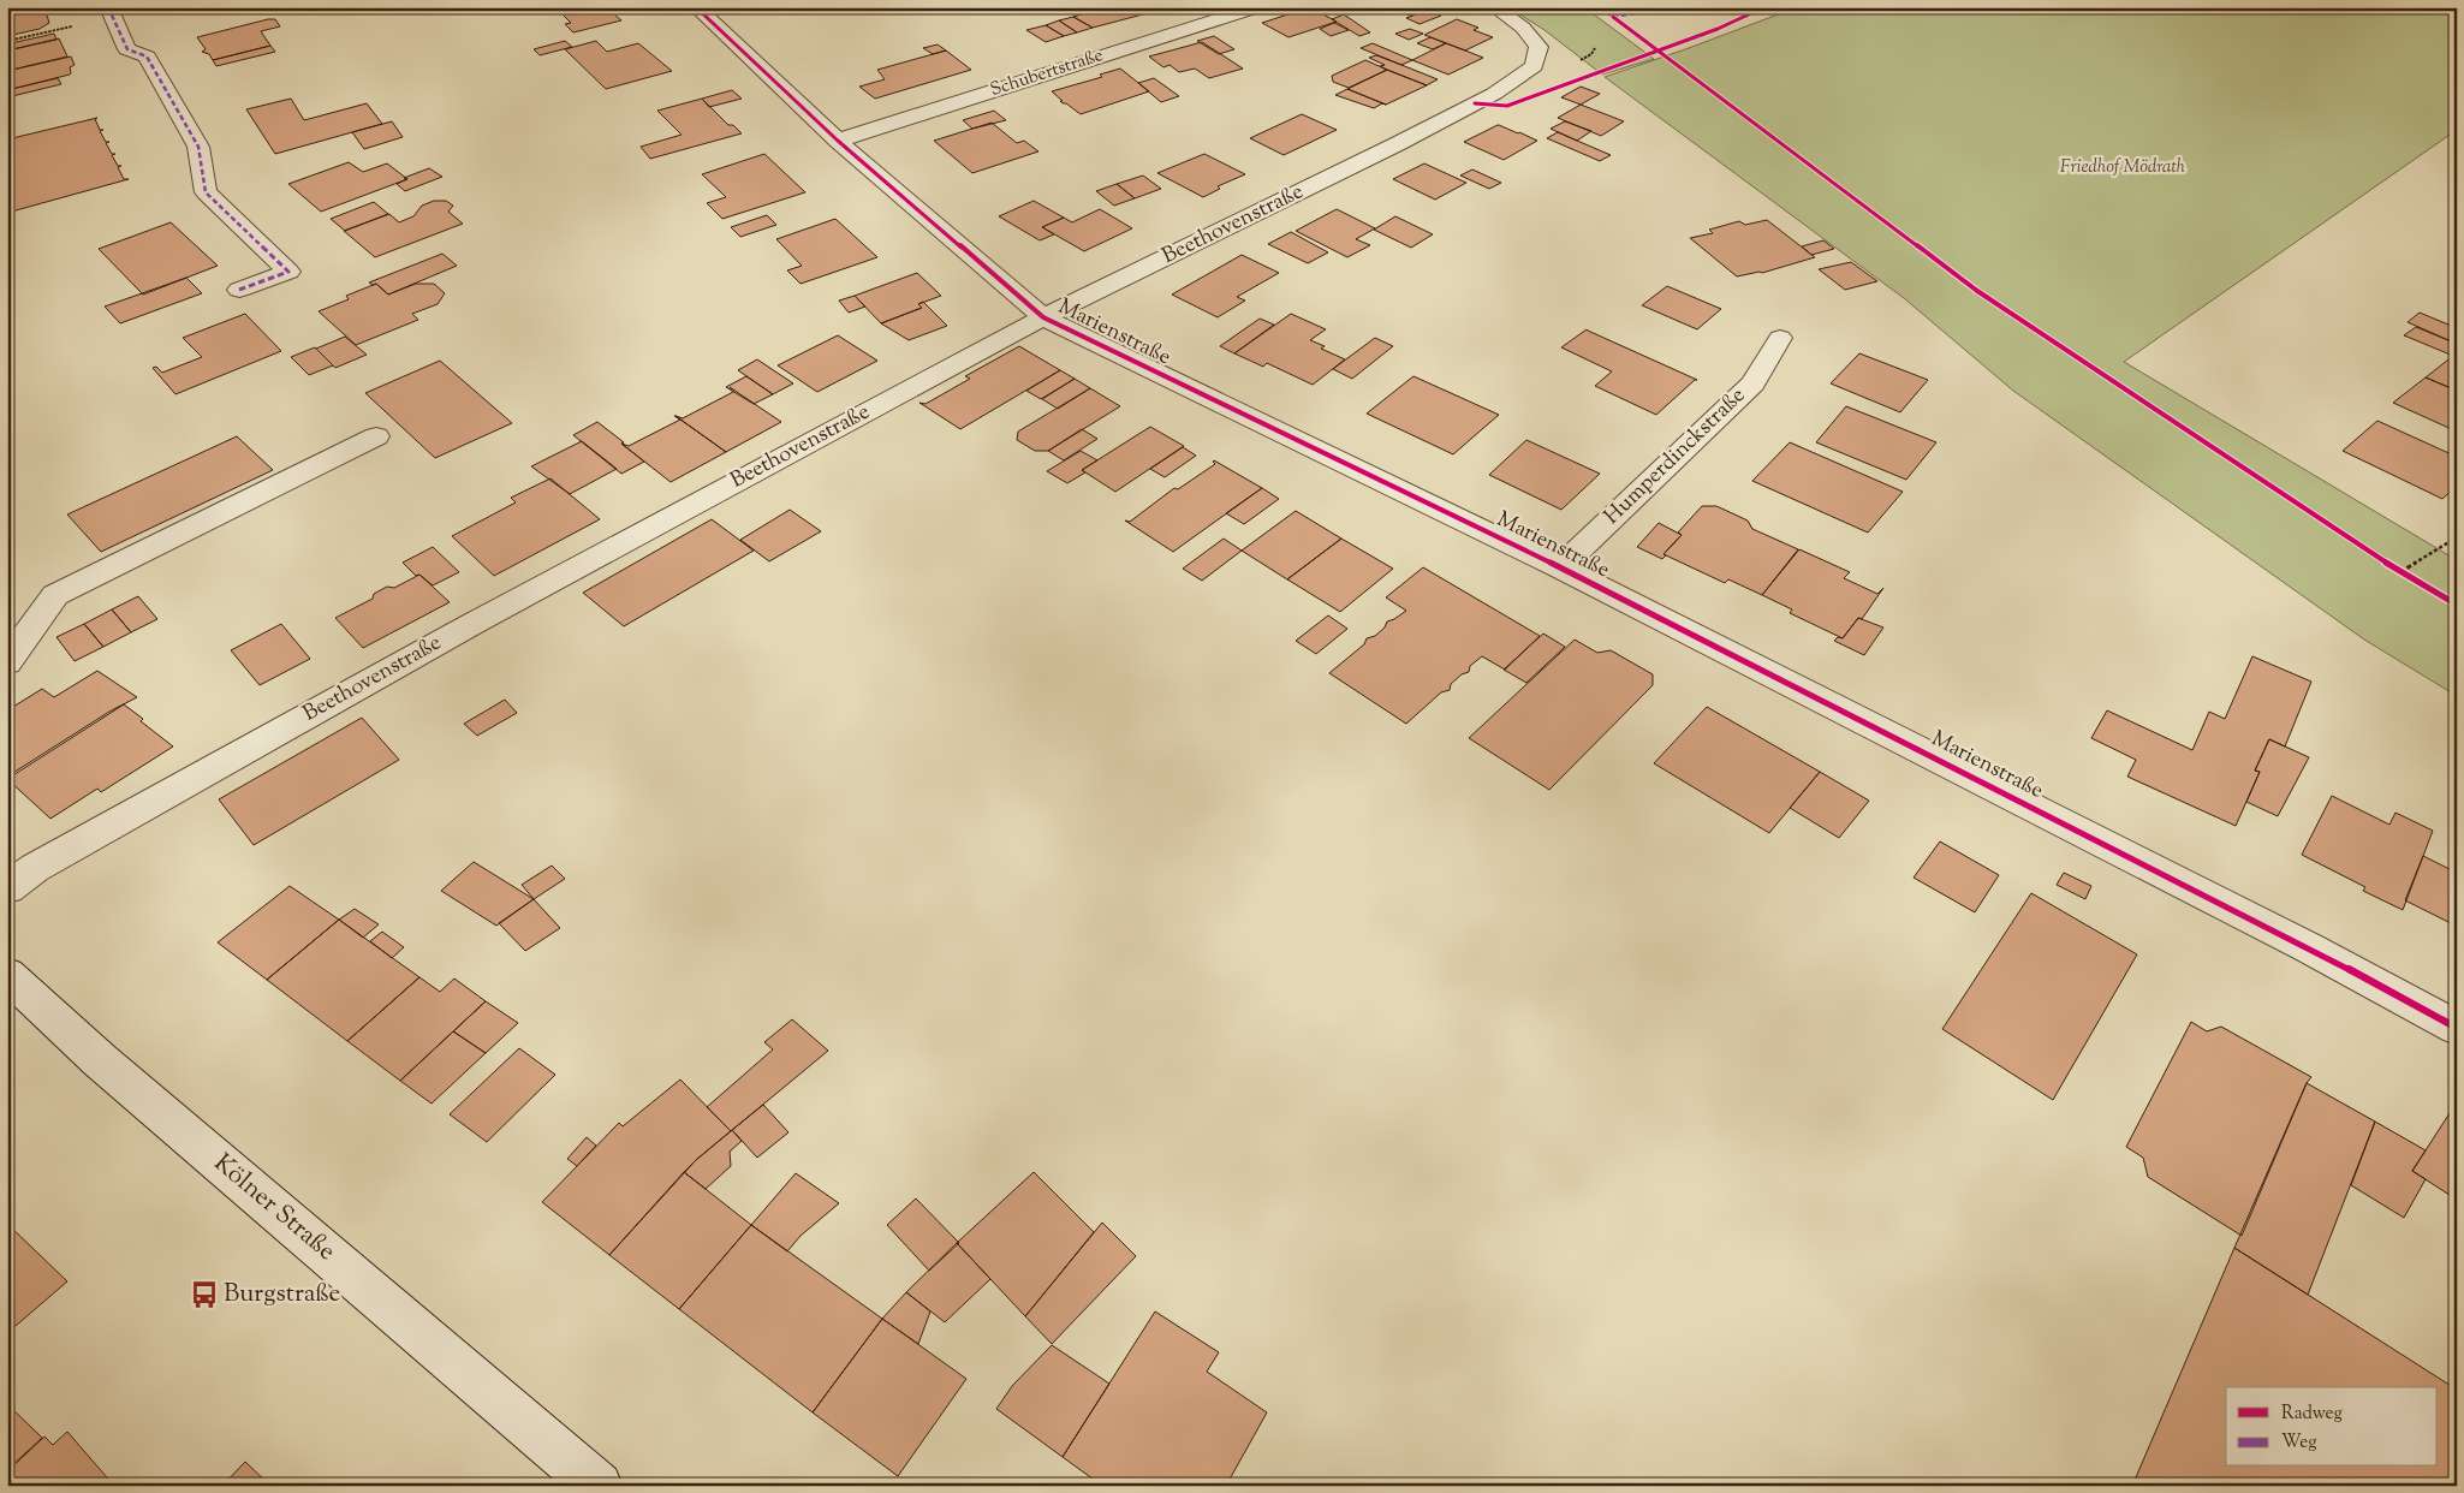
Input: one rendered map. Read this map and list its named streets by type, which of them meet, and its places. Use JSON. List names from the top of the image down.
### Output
{
  "streets": {
    "street": [
      "Schubertstraße",
      "Beethovenstraße",
      "Marienstraße",
      "Humperdinckstraße",
      "Kölner Straße"
    ]
  },
  "crossings": [
    ["Schubertstraße", "Marienstraße"],
    ["Beethovenstraße", "Marienstraße"],
    ["Marienstraße", "Humperdinckstraße"]
  ],
  "parks": ["Friedhof Mödrath"],
  "places": {
    "bus stop": ["Burgstraße"]
  },
  "legend": ["Radweg", "Weg"]
}
